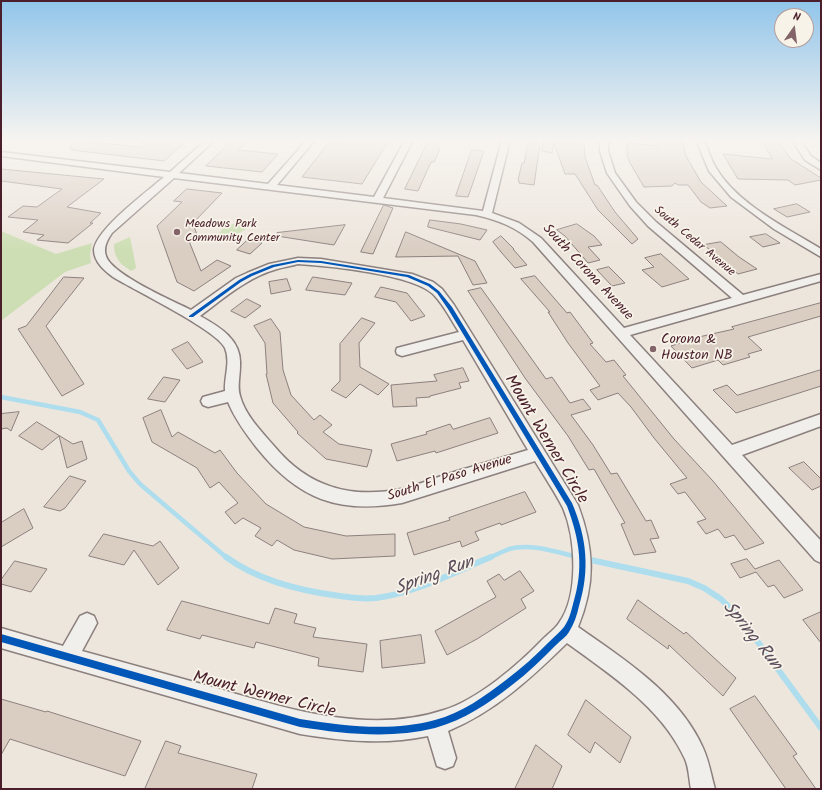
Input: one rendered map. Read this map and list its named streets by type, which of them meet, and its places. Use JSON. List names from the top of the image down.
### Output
{
  "streets": {
    "street": [
      "South Cedar Avenue",
      "South Corona Avenue",
      "Mount Werner Circle",
      "South El Paso Avenue"
    ]
  },
  "crossings": [
    ["Mount Werner Circle", "South El Paso Avenue"]
  ],
  "water": ["Spring Run"],
  "places": ["Meadows Park Community Center", "Corona & Houston NB"],
  "north": "top"
}
